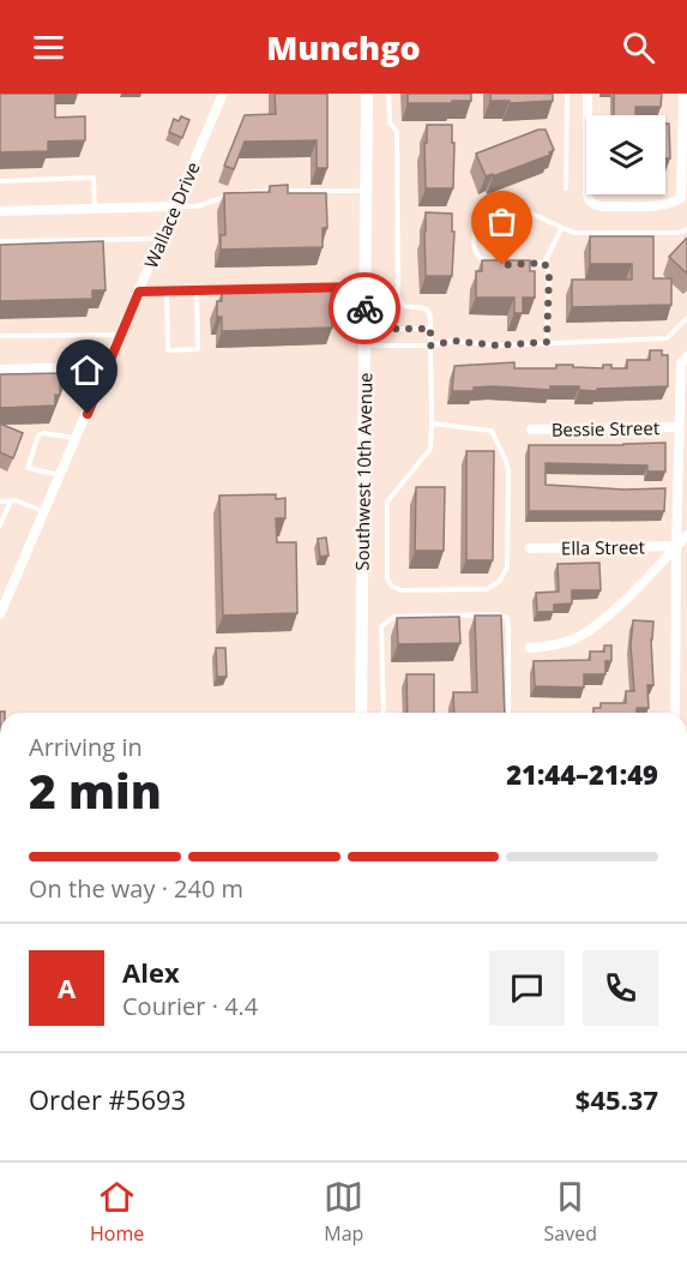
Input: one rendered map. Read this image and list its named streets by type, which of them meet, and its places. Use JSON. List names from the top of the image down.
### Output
{
  "streets": {
    "street": [
      "Wallace Drive",
      "Bessie Street",
      "Southwest 10th Avenue",
      "Ella Street"
    ]
  },
  "page": {
    "header": "Munchgo",
    "heading": ["2 min", "Arriving in", "21:44–21:49"],
    "panel": [
      "Alex",
      "Courier · 4.4",
      "Order #5693",
      "$45.37"
    ],
    "bar": "On the way · 240 m",
    "round": "A",
    "tabs": ["Home", "Map", "Saved"]
  }
}
